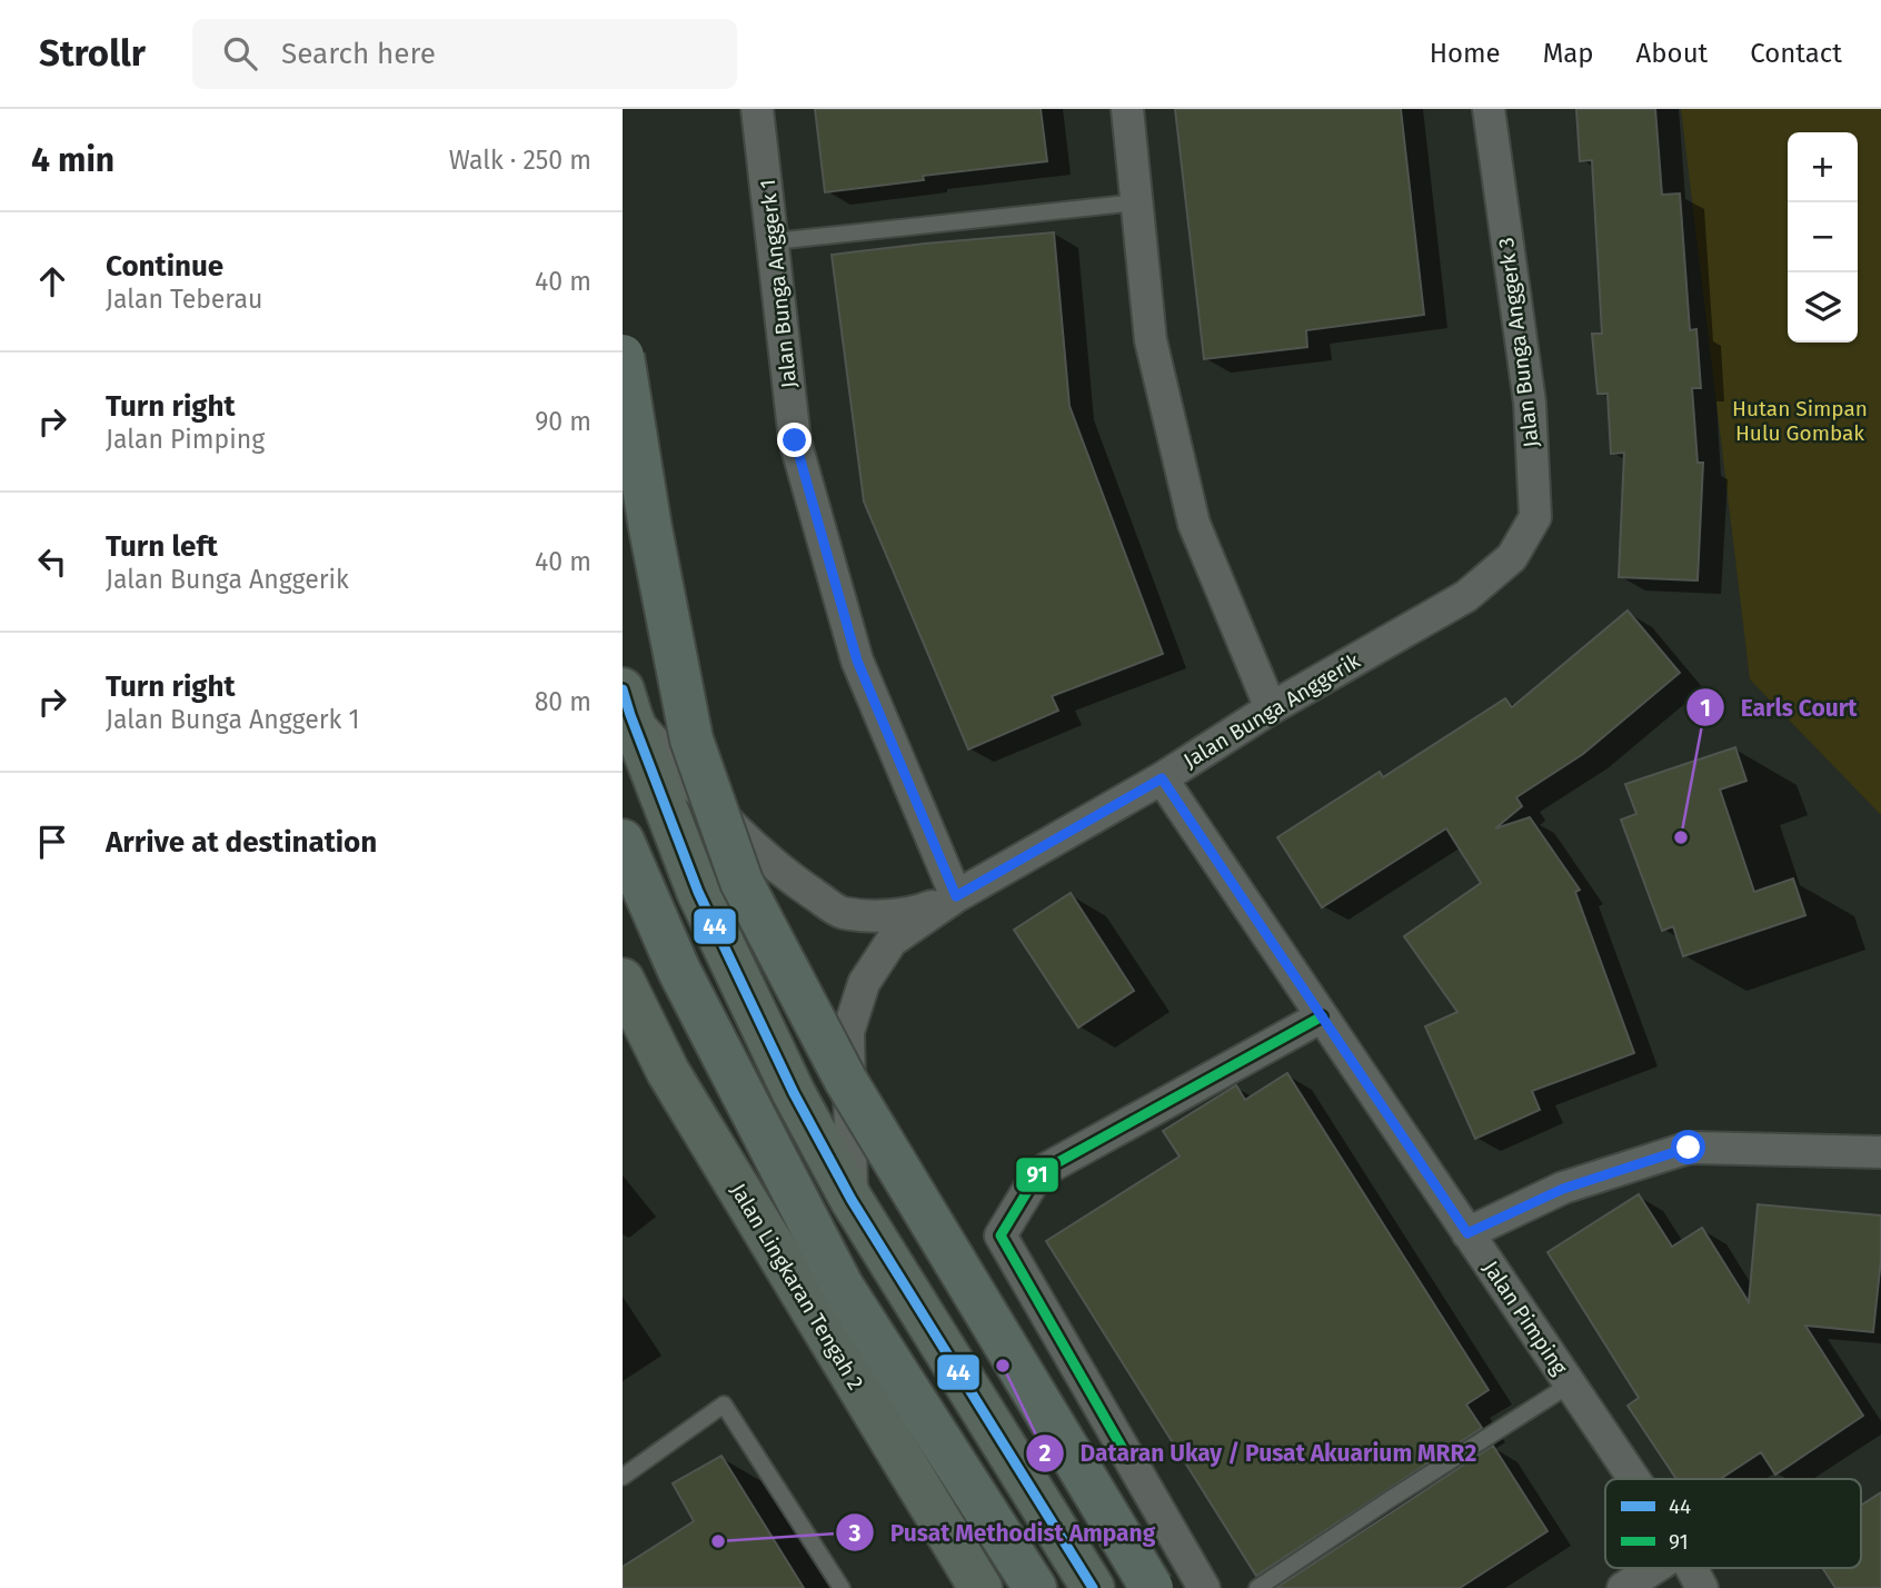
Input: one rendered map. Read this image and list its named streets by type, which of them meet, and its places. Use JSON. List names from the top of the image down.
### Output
{
  "streets": {
    "highway": ["Jalan Lingkaran Tengah 2"],
    "street": [
      "Jalan Bunga Anggerk 1",
      "Jalan Bunga Anggerk 3",
      "Jalan Bunga Anggerik",
      "Jalan Pimping"
    ]
  },
  "crossings": [
    ["Jalan Bunga Anggerk 1", "Jalan Bunga Anggerik"],
    ["Jalan Bunga Anggerk 3", "Jalan Bunga Anggerik"],
    ["Jalan Bunga Anggerik", "Jalan Pimping"]
  ],
  "parks": ["Hutan Simpan Hulu Gombak"],
  "places": ["Earls Court", "Dataran Ukay / Pusat Akuarium MRR2", "Pusat Methodist Ampang"],
  "lines": ["transit line 44", "transit line 91"],
  "legend": ["44", "91"],
  "page": {
    "header": "Strollr",
    "search": "Search here",
    "nav": [
      "Home",
      "Map",
      "About",
      "Contact"
    ],
    "heading": ["4 min", "Walk · 250 m"],
    "map_buttons": ["+", "−"],
    "list": [
      ["Continue", "Jalan Teberau", "40 m"],
      ["Turn right", "Jalan Pimping", "90 m"],
      ["Turn left", "Jalan Bunga Anggerik", "40 m"],
      ["Turn right", "Jalan Bunga Anggerk 1", "80 m"],
      "Arrive at destination"
    ]
  }
}
